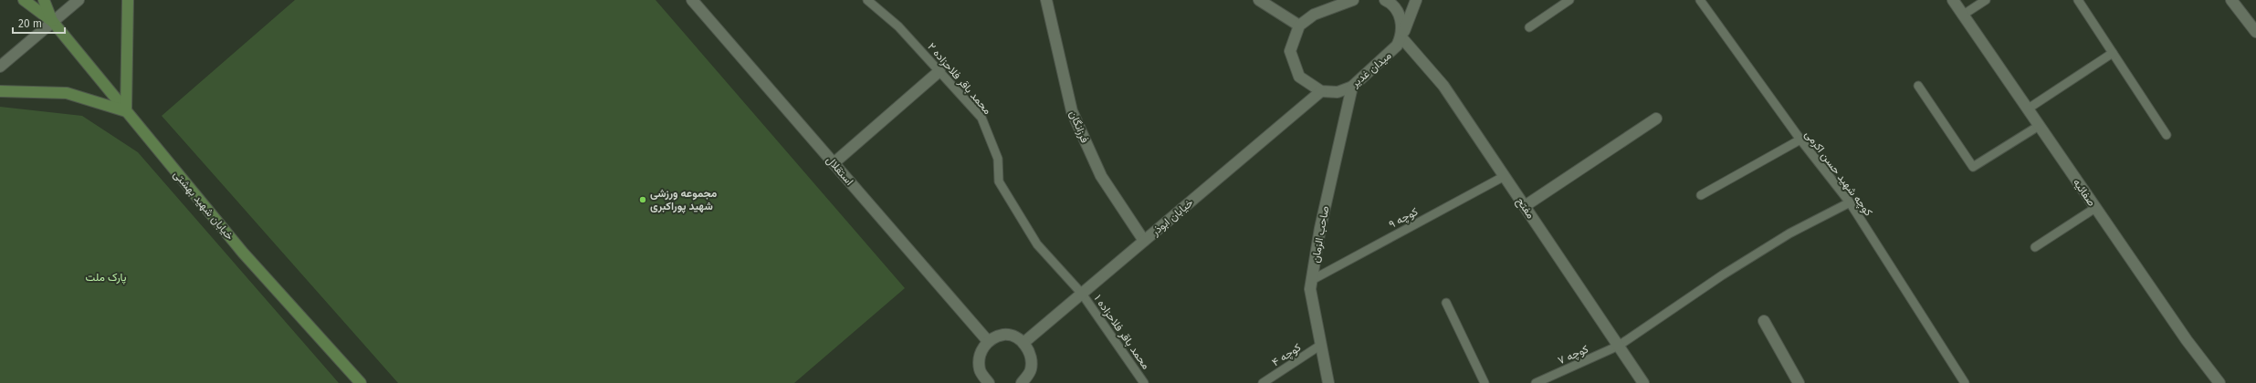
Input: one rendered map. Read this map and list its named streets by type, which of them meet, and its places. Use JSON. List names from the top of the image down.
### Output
{
  "streets": {
    "main road": ["خیابان شهید بهشتی"],
    "street": [
      "میدان غدیر",
      "فرزانگان",
      "استقلال",
      "صفائیه",
      "مفتح",
      "خیابان ابوذر",
      "صاحب الزمان"
    ],
    "lane": [
      "محمد باقر فلاحزاده ۲",
      "کوچه شهید حسن اکرمی",
      "کوچه ۹",
      "محمد باقر فلاحزاده ۱",
      "کوچه ۴",
      "کوچه ۷"
    ]
  },
  "crossings": [
    ["میدان غدیر", "مفتح"],
    ["میدان غدیر", "خیابان ابوذر"],
    ["میدان غدیر", "صاحب الزمان"],
    ["محمد باقر فلاحزاده ۲", "خیابان ابوذر"],
    ["محمد باقر فلاحزاده ۲", "محمد باقر فلاحزاده ۱"],
    ["فرزانگان", "خیابان ابوذر"],
    ["کوچه شهید حسن اکرمی", "کوچه ۷"],
    ["مفتح", "کوچه ۹"],
    ["مفتح", "کوچه ۷"],
    ["خیابان ابوذر", "محمد باقر فلاحزاده ۱"],
    ["کوچه ۹", "صاحب الزمان"],
    ["صاحب الزمان", "کوچه ۴"]
  ],
  "parks": ["پارک ملت"],
  "places": ["مجموعه ورزشی شهید پوراکبری"],
  "scale_bar": "20 m"
}
